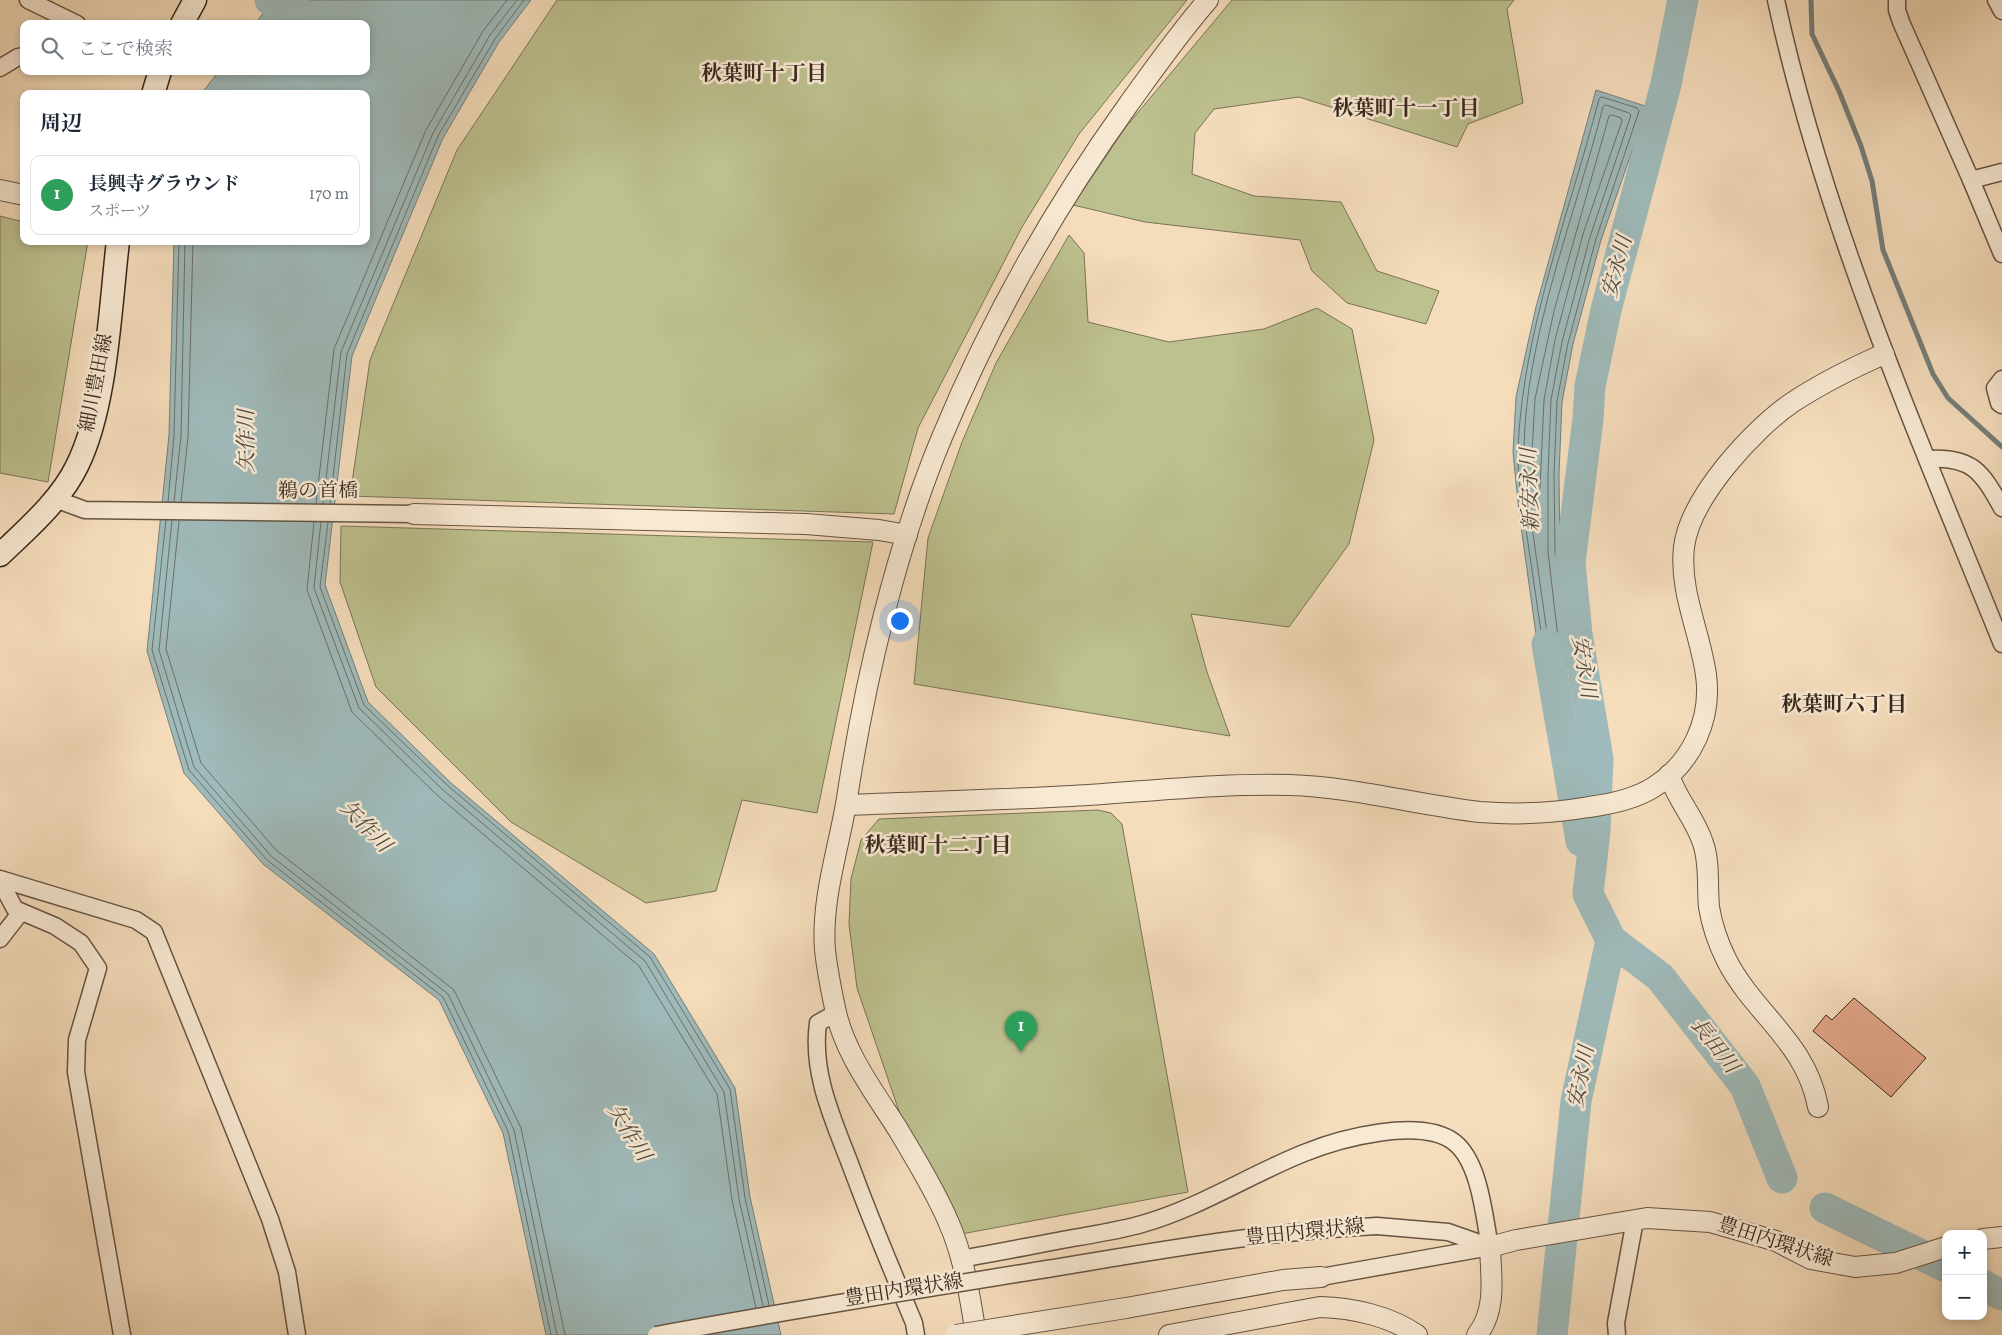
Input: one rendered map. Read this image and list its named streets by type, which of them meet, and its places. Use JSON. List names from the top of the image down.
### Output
{
  "streets": {
    "main road": ["細川豊田線"],
    "street": ["鵜の首橋", "豊田内環状線"]
  },
  "crossings": [
    ["細川豊田線", "鵜の首橋"]
  ],
  "districts": [
    "秋葉町十丁目",
    "秋葉町十一丁目",
    "秋葉町六丁目",
    "秋葉町十二丁目"
  ],
  "water": [
    "安永川",
    "矢作川",
    "新安永川",
    "長田川"
  ],
  "page": {
    "search": "ここで検索",
    "heading": "周辺",
    "list": [
      {
        "mark": "1",
        "name": "長興寺グラウンド",
        "note": "スポーツ",
        "value": "170 m"
      }
    ],
    "pins": "1",
    "map_buttons": ["+", "−"]
  }
}
